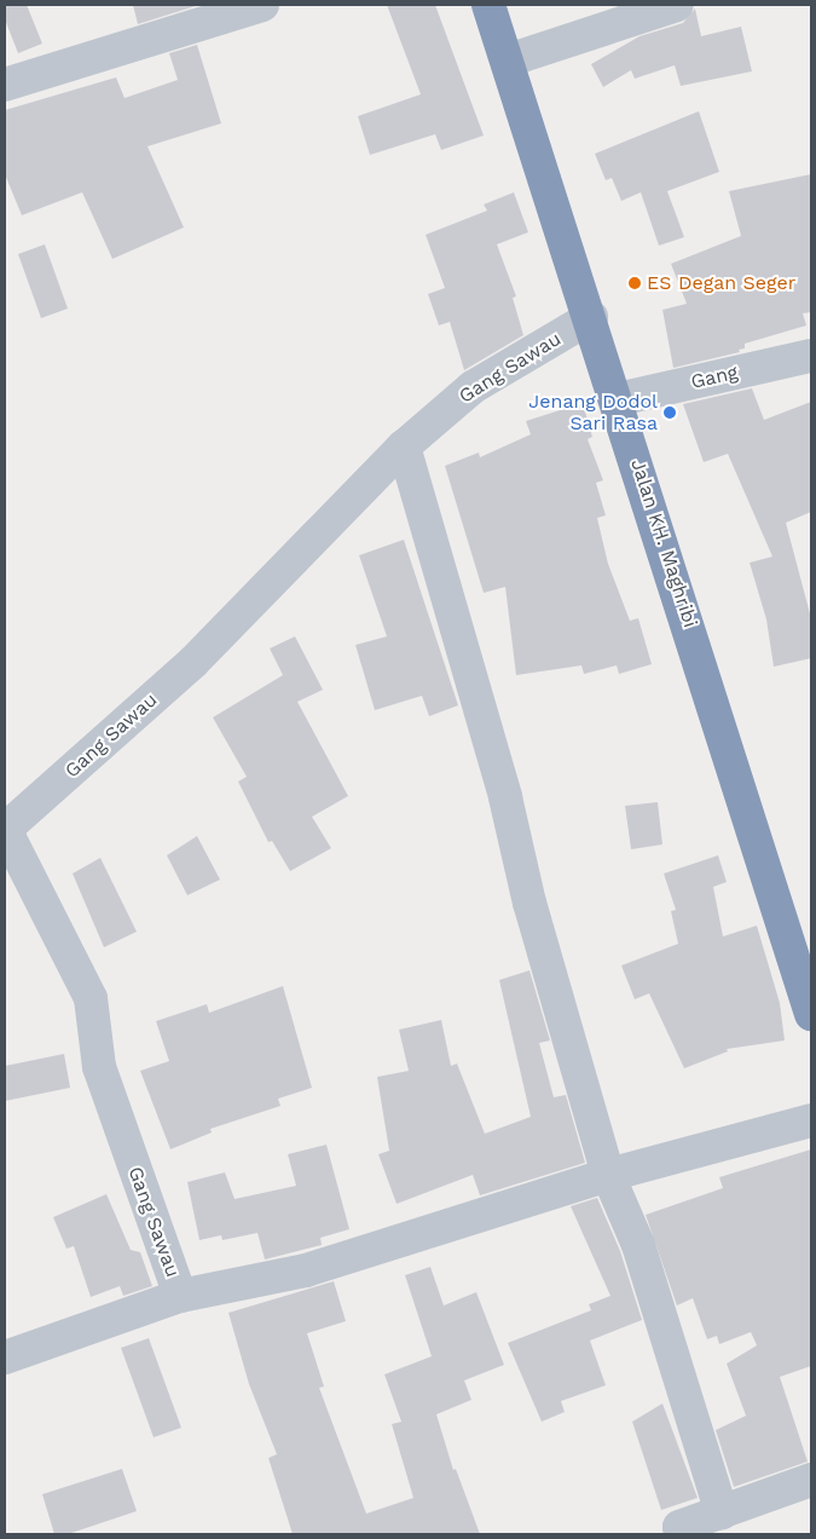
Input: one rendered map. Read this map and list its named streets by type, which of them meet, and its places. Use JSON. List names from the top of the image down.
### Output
{
  "streets": {
    "highway": ["Jalan KH. Maghribi"],
    "street": ["Gang Sawau", "Gang"]
  },
  "crossings": [
    ["Gang Sawau", "Jalan KH. Maghribi"],
    ["Gang", "Jalan KH. Maghribi"]
  ],
  "places": ["ES Degan Seger", "Jenang Dodol Sari Rasa"]
}
